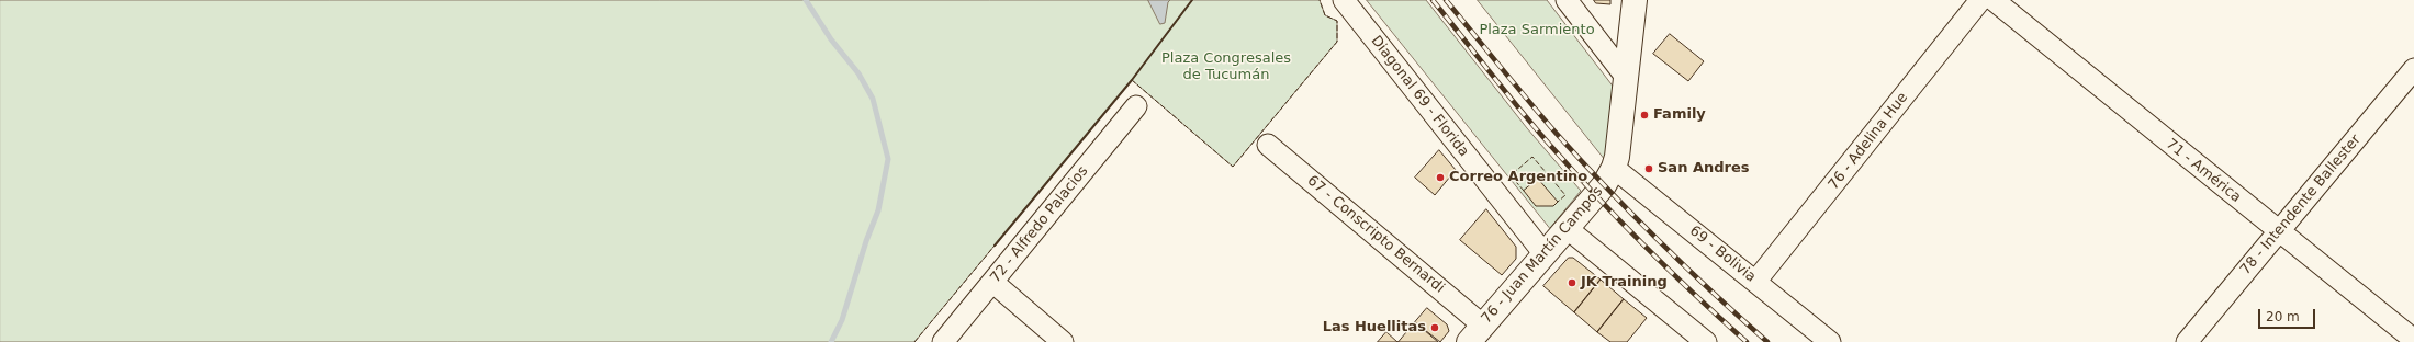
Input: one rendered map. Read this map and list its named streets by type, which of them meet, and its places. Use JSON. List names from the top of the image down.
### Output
{
  "streets": {
    "main road": ["76 - Juan Martín Campos"],
    "street": [
      "Diagonal 69 - Florida",
      "76 - Adelina Hue",
      "71 - América",
      "78 - Intendente Ballester",
      "72 - Alfredo Palacios",
      "67 - Conscripto Bernardi",
      "69 - Bolivia"
    ]
  },
  "crossings": [
    ["Diagonal 69 - Florida", "76 - Juan Martín Campos"],
    ["76 - Adelina Hue", "69 - Bolivia"],
    ["71 - América", "78 - Intendente Ballester"],
    ["67 - Conscripto Bernardi", "76 - Juan Martín Campos"],
    ["69 - Bolivia", "76 - Juan Martín Campos"]
  ],
  "parks": ["Plaza Sarmiento", "Plaza Congresales de Tucumán"],
  "places": [
    "Family",
    "San Andres",
    "Correo Argentino",
    "JK Training",
    "Las Huellitas"
  ],
  "scale_bar": "20 m"
}
